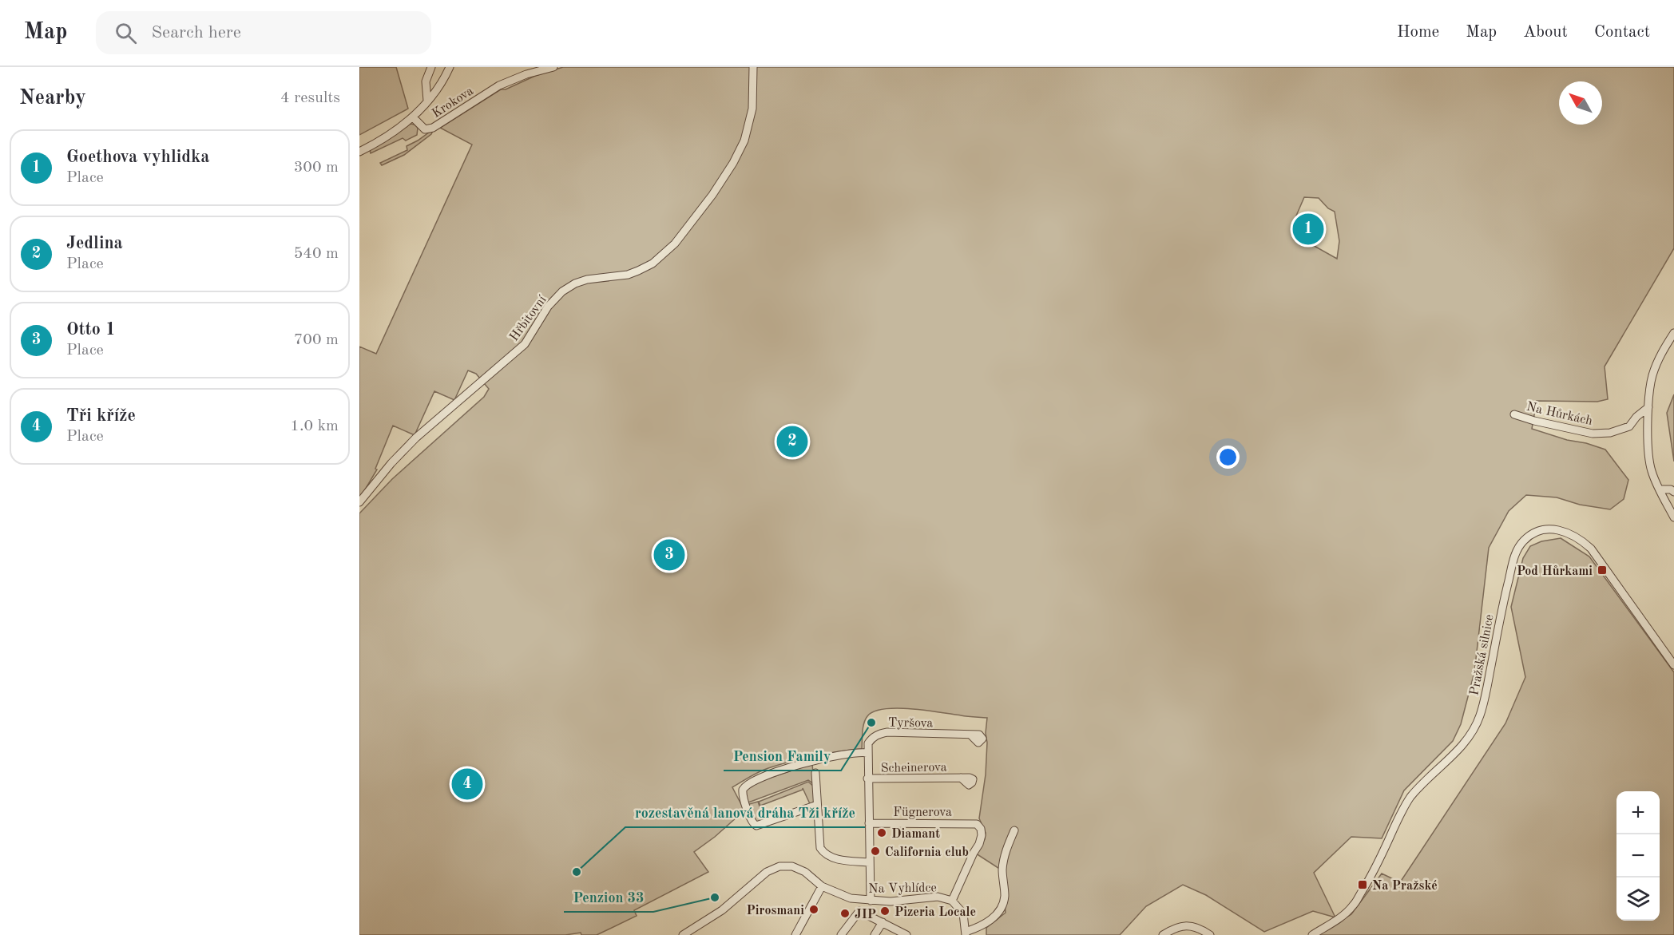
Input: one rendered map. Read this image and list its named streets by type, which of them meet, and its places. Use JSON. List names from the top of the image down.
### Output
{
  "streets": {
    "street": [
      "Krokova",
      "Hřbitovní",
      "Na Hůrkách",
      "Pražská silnice",
      "Tyršova",
      "Scheinerova",
      "Fügnerova",
      "Na Vyhlídce"
    ]
  },
  "crossings": [
    ["Fügnerova", "Na Vyhlídce"]
  ],
  "places": {
    "transit": ["Pod Hůrkami", "Na Pražské"],
    "other": [
      "Pension Family",
      "Diamant",
      "California club",
      "rozestavěná lanová dráha Tži kříže",
      "Penzion 33",
      "Pirosmani",
      "Pizeria Locale",
      "JIP"
    ]
  },
  "north": "top left",
  "page": {
    "header": "Map",
    "search": "Search here",
    "nav": [
      "Home",
      "Map",
      "About",
      "Contact"
    ],
    "heading": ["Nearby", "4 results"],
    "list": [
      {
        "mark": "1",
        "name": "Goethova vyhlidka",
        "note": "Place",
        "value": "300 m"
      },
      {
        "mark": "2",
        "name": "Jedlina",
        "note": "Place",
        "value": "540 m"
      },
      {
        "mark": "3",
        "name": "Otto 1",
        "note": "Place",
        "value": "700 m"
      },
      {
        "mark": "4",
        "name": "Tři kříže",
        "note": "Place",
        "value": "1.0 km"
      }
    ],
    "pins": [
      "1",
      "2",
      "3",
      "4"
    ],
    "map_buttons": ["+", "−"]
  }
}
